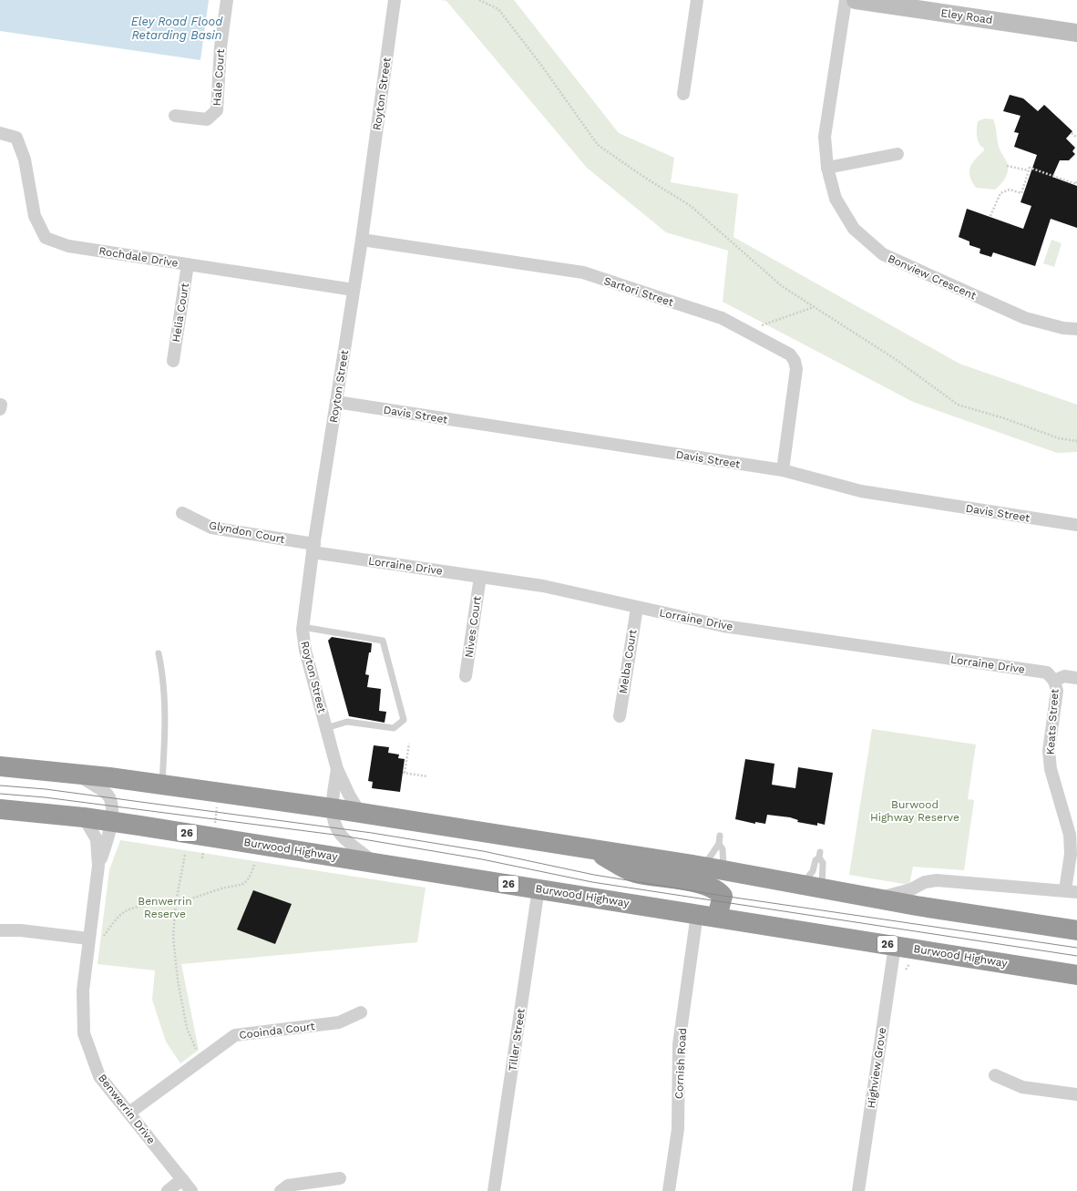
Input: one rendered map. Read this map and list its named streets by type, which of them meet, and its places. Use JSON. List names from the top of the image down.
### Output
{
  "streets": {
    "highway": ["26", "Burwood Highway"],
    "main road": ["Eley Road"],
    "street": [
      "Hale Court",
      "Royton Street",
      "Rochdale Drive",
      "Bonview Crescent",
      "Sartori Street",
      "Helia Court",
      "Davis Street",
      "Glyndon Court",
      "Lorraine Drive",
      "Nives Court",
      "Melba Court",
      "Keats Street",
      "Cooinda Court",
      "Tiller Street",
      "Cornish Road",
      "Highview Grove",
      "Benwerrin Drive"
    ]
  },
  "crossings": [
    ["Royton Street", "Rochdale Drive"],
    ["Royton Street", "Sartori Street"],
    ["Royton Street", "Davis Street"],
    ["Royton Street", "Glyndon Court"],
    ["Royton Street", "Lorraine Drive"],
    ["Royton Street", "Burwood Highway"],
    ["Rochdale Drive", "Helia Court"],
    ["Sartori Street", "Davis Street"],
    ["Glyndon Court", "Lorraine Drive"],
    ["Lorraine Drive", "Nives Court"],
    ["Lorraine Drive", "Melba Court"],
    ["Lorraine Drive", "Keats Street"],
    ["Burwood Highway", "Tiller Street"],
    ["Burwood Highway", "Cornish Road"],
    ["Burwood Highway", "Highview Grove"],
    ["Burwood Highway", "Benwerrin Drive"],
    ["Cooinda Court", "Benwerrin Drive"]
  ],
  "water": ["Eley Road Flood Retarding Basin"],
  "parks": ["Burwood Highway Reserve", "Benwerrin Reserve"]
}
